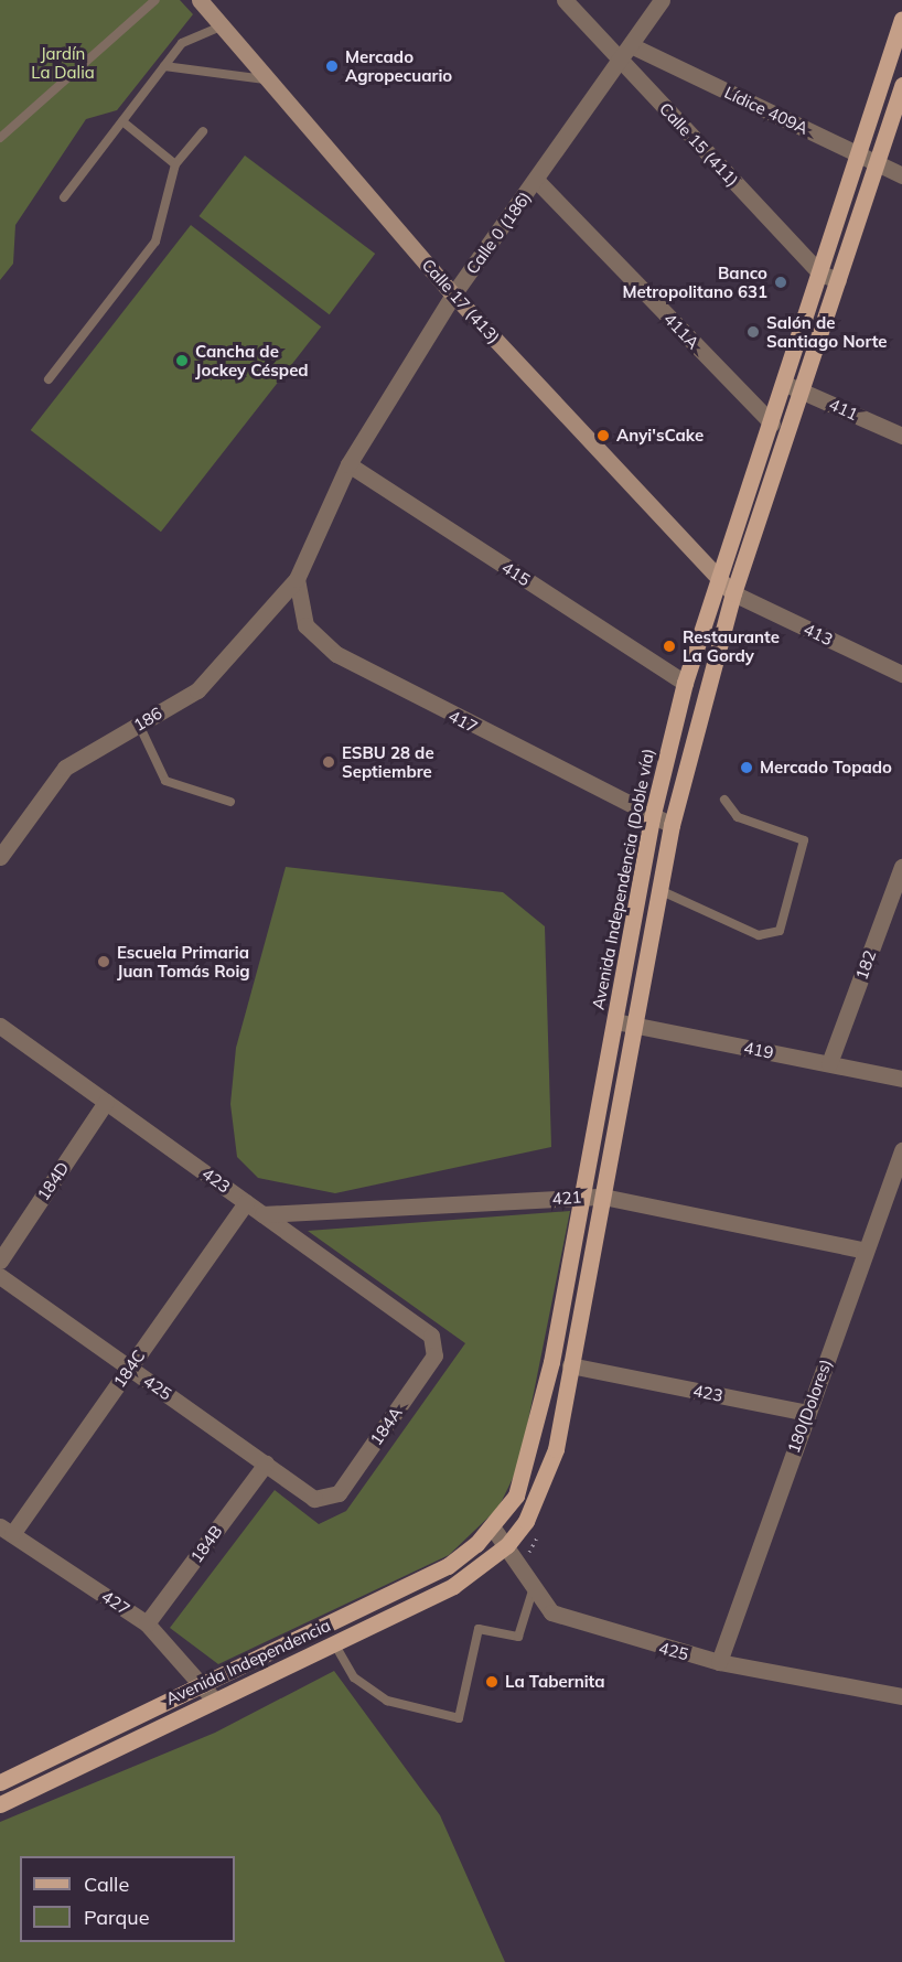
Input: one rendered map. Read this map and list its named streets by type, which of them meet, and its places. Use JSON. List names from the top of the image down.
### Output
{
  "streets": {
    "main road": ["Calle 17 (413)", "Avenida Independencia (Doble vía)", "Avenida Independencia"],
    "street": [
      "Lídice 409A",
      "Calle 15 (411)",
      "Calle 0 (186)",
      "411A",
      "411",
      "415",
      "413",
      "186",
      "417",
      "182",
      "419",
      "423",
      "184D",
      "421",
      "184C",
      "425",
      "180(Dolores)",
      "184A",
      "184B",
      "427"
    ]
  },
  "crossings": [
    ["Lídice 409A", "Calle 0 (186)"],
    ["Lídice 409A", "Avenida Independencia (Doble vía)"],
    ["Calle 15 (411)", "Calle 0 (186)"],
    ["Calle 15 (411)", "Avenida Independencia (Doble vía)"],
    ["Calle 0 (186)", "Calle 17 (413)"],
    ["Calle 0 (186)", "411A"],
    ["Calle 0 (186)", "415"],
    ["Calle 0 (186)", "186"],
    ["Calle 0 (186)", "417"],
    ["Calle 17 (413)", "413"],
    ["Calle 17 (413)", "Avenida Independencia (Doble vía)"],
    ["411A", "Avenida Independencia (Doble vía)"],
    ["411", "Avenida Independencia (Doble vía)"],
    ["415", "Avenida Independencia (Doble vía)"],
    ["186", "417"],
    ["417", "Avenida Independencia (Doble vía)"],
    ["Avenida Independencia (Doble vía)", "419"],
    ["Avenida Independencia (Doble vía)", "421"],
    ["Avenida Independencia (Doble vía)", "425"],
    ["Avenida Independencia (Doble vía)", "Avenida Independencia"],
    ["182", "419"],
    ["423", "184D"],
    ["423", "421"],
    ["423", "184C"],
    ["423", "180(Dolores)"],
    ["423", "184A"],
    ["421", "180(Dolores)"],
    ["184C", "425"],
    ["184C", "427"],
    ["425", "180(Dolores)"],
    ["425", "184A"],
    ["425", "184B"],
    ["425", "Avenida Independencia"],
    ["184B", "427"],
    ["427", "Avenida Independencia"]
  ],
  "parks": ["Jardín La Dalia"],
  "places": [
    "Mercado Agropecuario",
    "Banco Metropolitano 631",
    "Salón de Santiago Norte",
    "Cancha de Jockey Césped",
    "Anyi'sCake",
    "Restaurante La Gordy",
    "ESBU 28 de Septiembre",
    "Mercado Topado",
    "Escuela Primaria Juan Tomás Roig",
    "La Tabernita"
  ],
  "legend": ["Calle", "Parque"]
}
